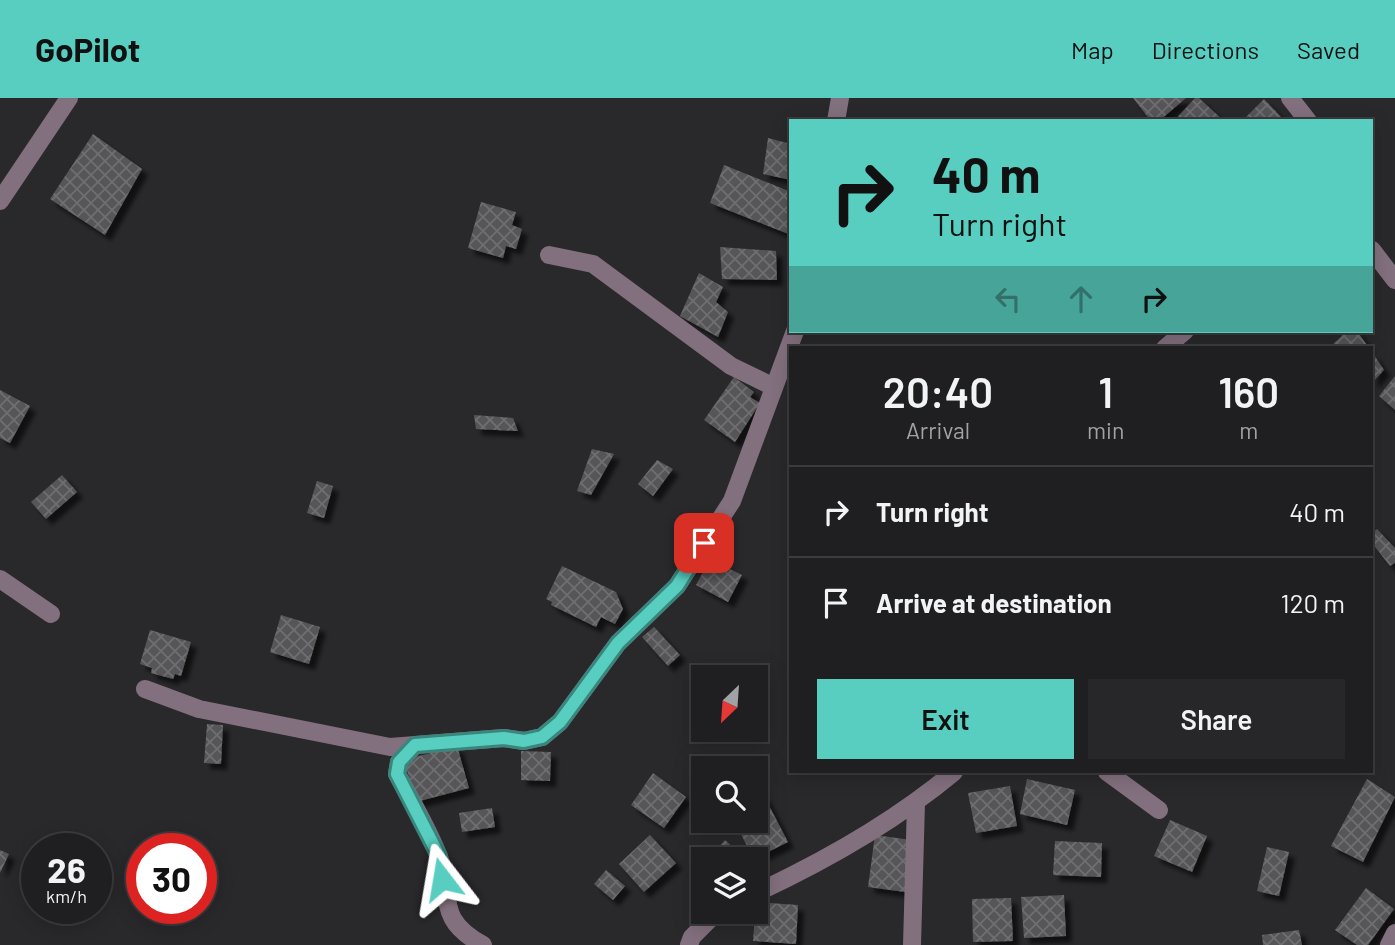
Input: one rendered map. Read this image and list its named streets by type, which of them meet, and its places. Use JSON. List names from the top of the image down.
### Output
{
  "north": "bottom left",
  "page": {
    "header": "GoPilot",
    "nav": ["Map", "Directions", "Saved"],
    "turn": ["40 m", "Turn right"],
    "eta": [
      "20:40",
      "Arrival",
      "1",
      "min",
      "160",
      "m"
    ],
    "list": [
      {
        "name": "Turn right",
        "value": "40 m"
      },
      {
        "name": "Arrive at destination",
        "value": "120 m"
      }
    ],
    "buttons": ["Exit", "Share"],
    "speed": "26 km/h",
    "limit": "30"
  }
}
